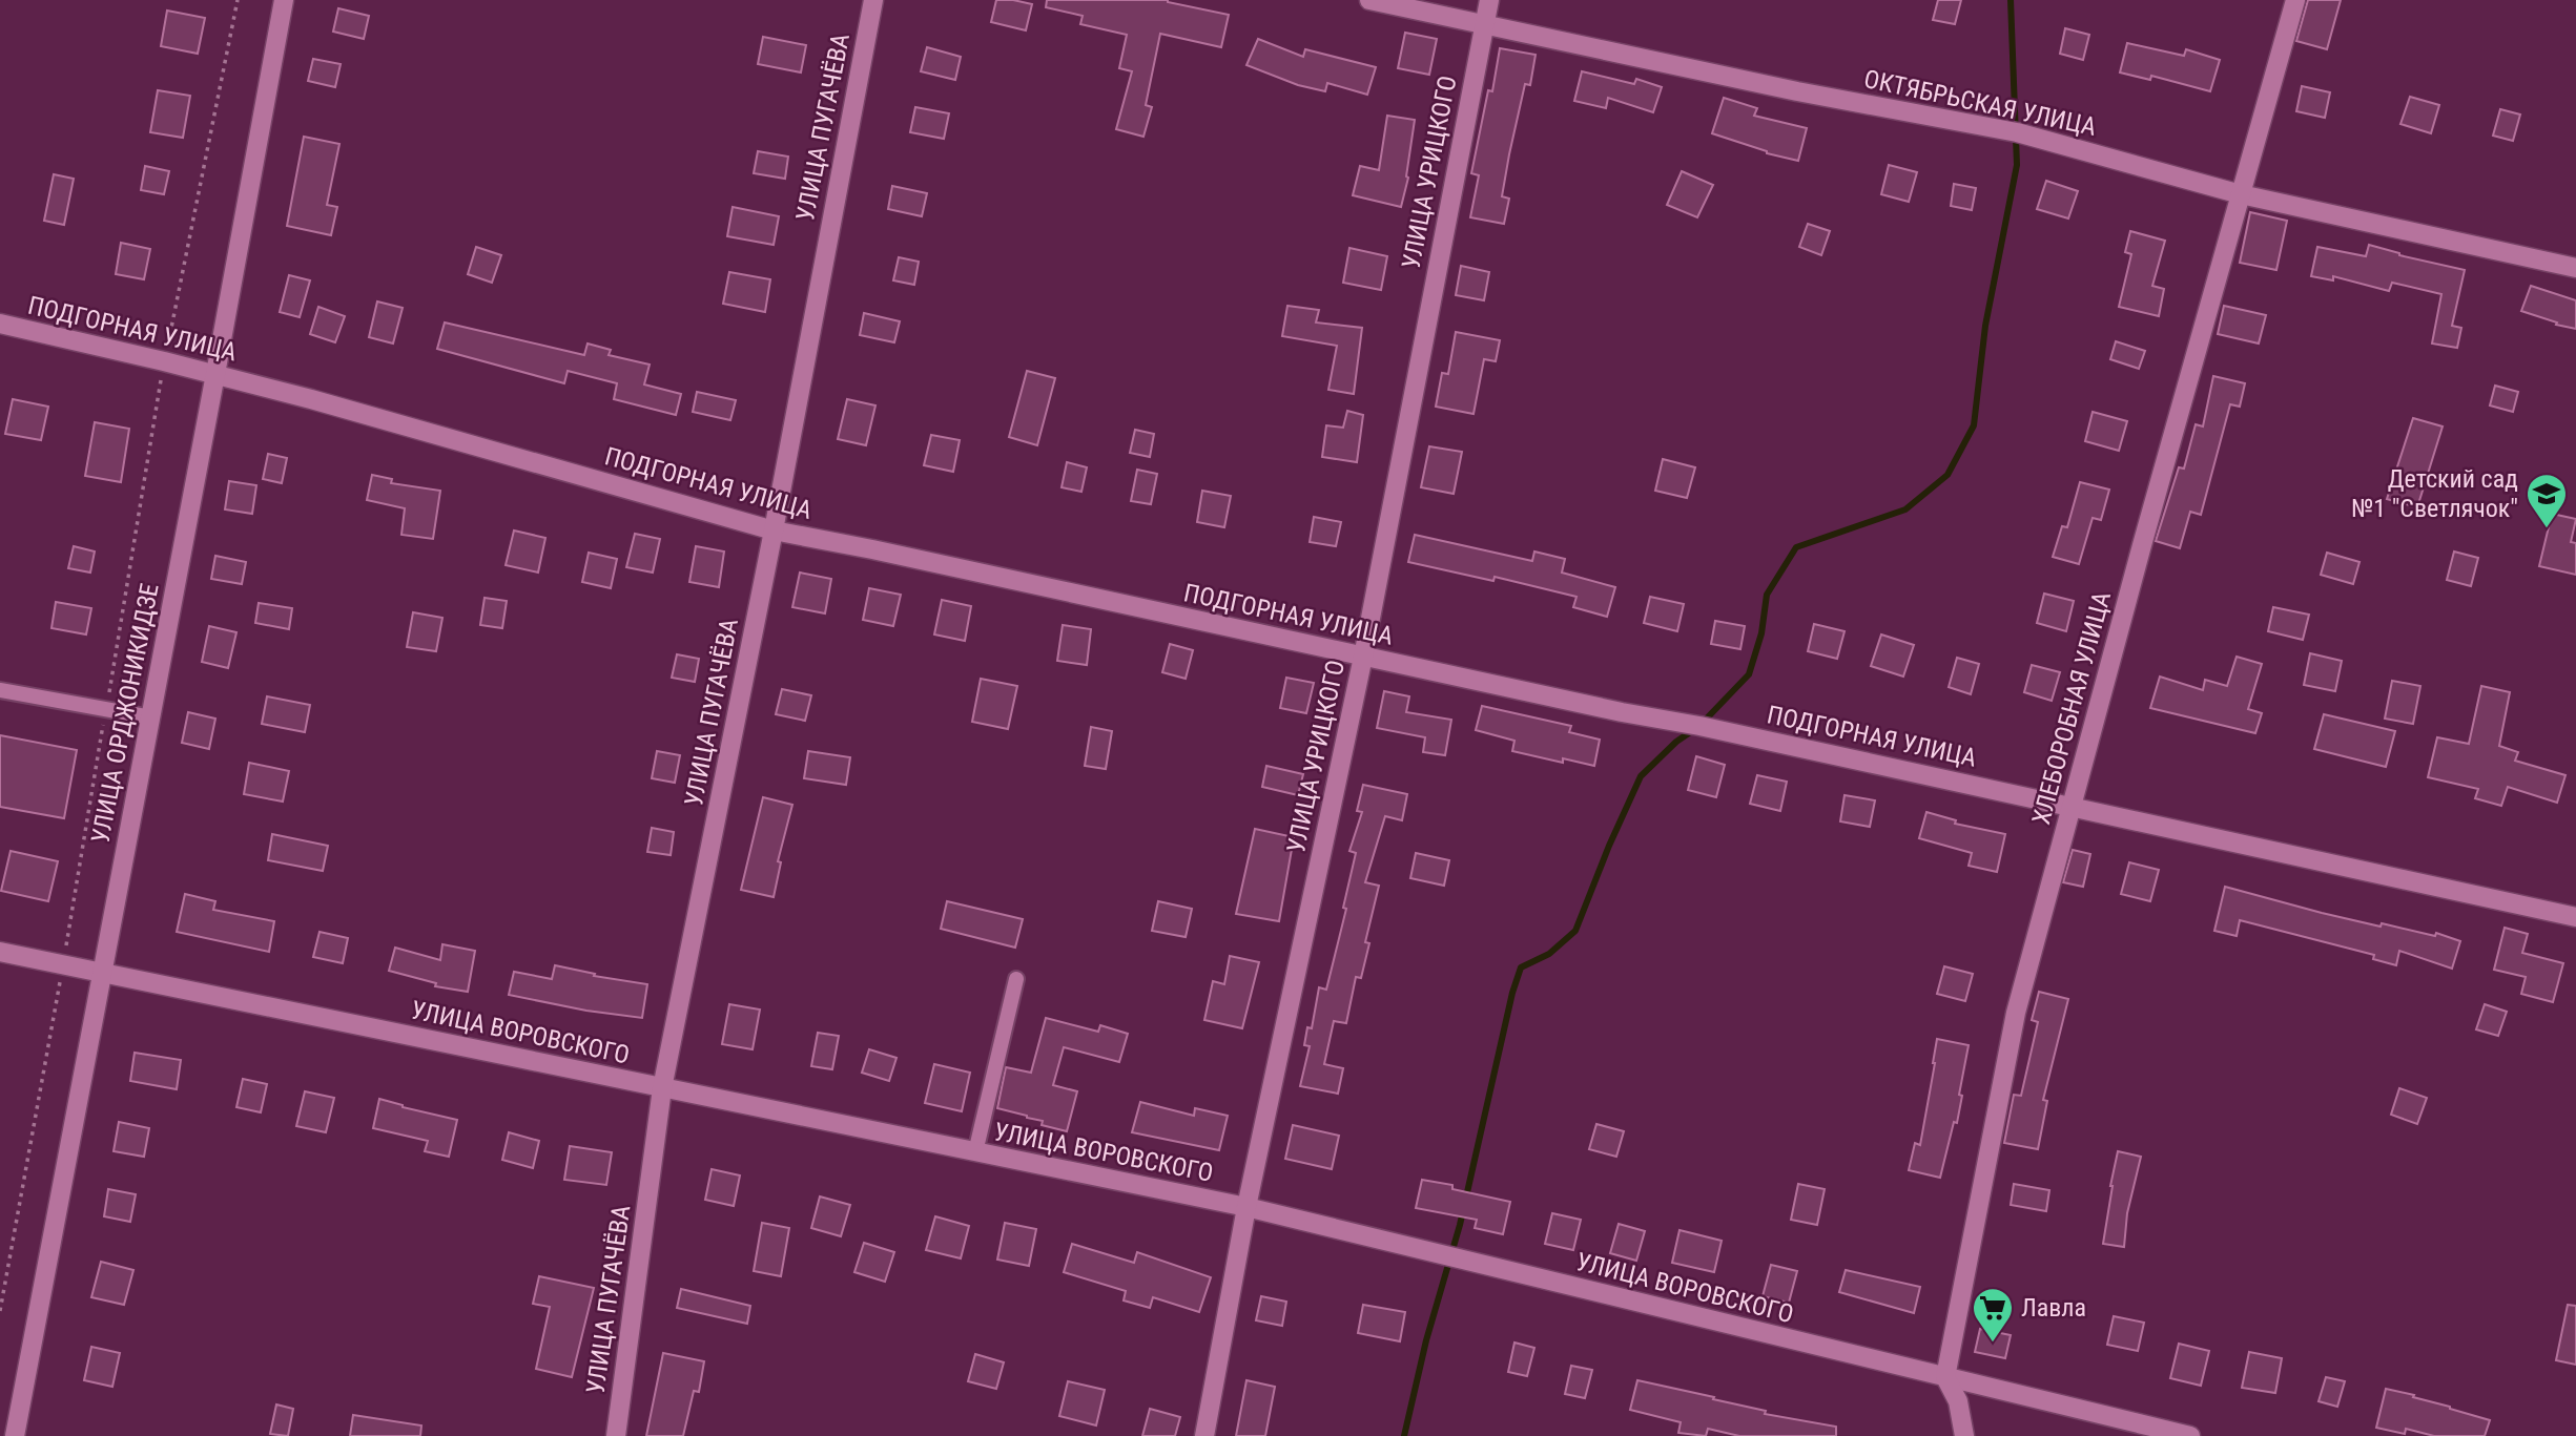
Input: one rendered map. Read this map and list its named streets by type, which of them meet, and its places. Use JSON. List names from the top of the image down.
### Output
{
  "streets": {
    "street": [
      "ОКТЯБРЬСКАЯ УЛИЦА",
      "УЛИЦА ПУГАЧЁВА",
      "УЛИЦА УРИЦКОГО",
      "ПОДГОРНАЯ УЛИЦА",
      "ХЛЕБОРОБНАЯ УЛИЦА",
      "УЛИЦА ОРДЖОНИКИДЗЕ",
      "УЛИЦА ВОРОВСКОГО"
    ]
  },
  "crossings": [
    ["ОКТЯБРЬСКАЯ УЛИЦА", "УЛИЦА УРИЦКОГО"],
    ["ОКТЯБРЬСКАЯ УЛИЦА", "ХЛЕБОРОБНАЯ УЛИЦА"],
    ["УЛИЦА ПУГАЧЁВА", "ПОДГОРНАЯ УЛИЦА"],
    ["УЛИЦА ПУГАЧЁВА", "УЛИЦА ВОРОВСКОГО"],
    ["УЛИЦА УРИЦКОГО", "ПОДГОРНАЯ УЛИЦА"],
    ["УЛИЦА УРИЦКОГО", "УЛИЦА ВОРОВСКОГО"],
    ["ПОДГОРНАЯ УЛИЦА", "ХЛЕБОРОБНАЯ УЛИЦА"],
    ["ПОДГОРНАЯ УЛИЦА", "УЛИЦА ОРДЖОНИКИДЗЕ"],
    ["ХЛЕБОРОБНАЯ УЛИЦА", "УЛИЦА ВОРОВСКОГО"],
    ["УЛИЦА ОРДЖОНИКИДЗЕ", "УЛИЦА ВОРОВСКОГО"]
  ],
  "places": {
    "school or university": ["Детский сад №1 \"Светлячок\""],
    "supermarket": ["Лавла"]
  }
}
